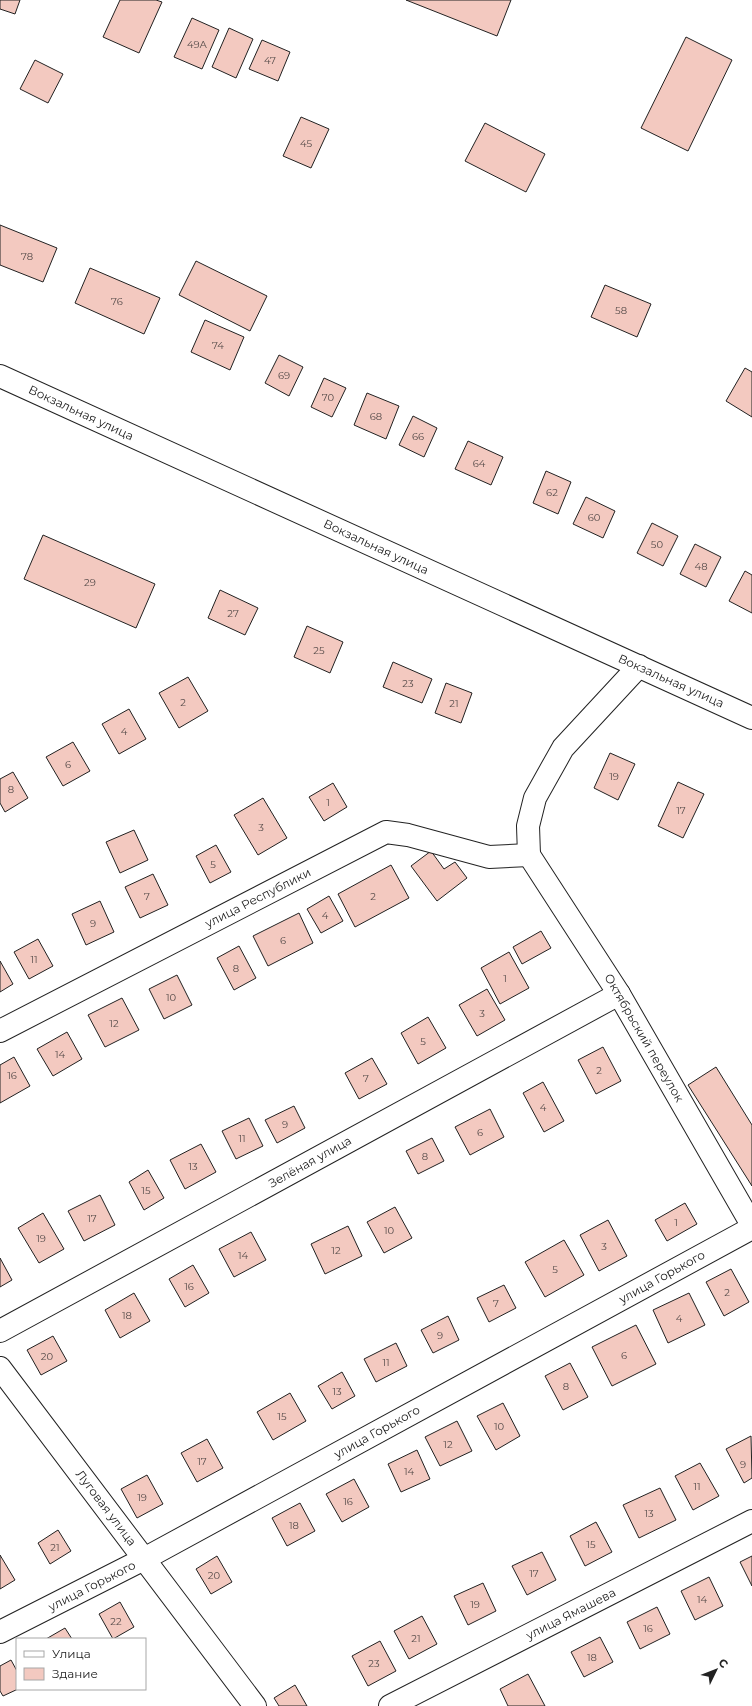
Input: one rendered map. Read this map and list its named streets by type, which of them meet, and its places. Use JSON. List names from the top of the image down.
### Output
{
  "streets": {
    "street": [
      "Вокзальная улица",
      "улица Республики",
      "Октябрьский переулок",
      "Зелёная улица",
      "улица Горького",
      "Луговая улица",
      "улица Ямашева"
    ]
  },
  "crossings": [
    ["улица Республики", "Октябрьский переулок"],
    ["Октябрьский переулок", "Зелёная улица"],
    ["улица Горького", "Луговая улица"]
  ],
  "house_numbers": [
    "49А",
    "47",
    "45",
    "78",
    "76",
    "58",
    "74",
    "69",
    "70",
    "68",
    "66",
    "64",
    "62",
    "60",
    "50",
    "48",
    "29",
    "27",
    "25",
    "23",
    "2",
    "21",
    "4",
    "6",
    "19",
    "8",
    "1",
    "17",
    "3",
    "5",
    "7",
    "2",
    "4",
    "9",
    "6",
    "11",
    "8",
    "1",
    "10",
    "3",
    "12",
    "5",
    "14",
    "2",
    "16",
    "7",
    "4",
    "9",
    "6",
    "11",
    "8",
    "13",
    "15",
    "17",
    "1",
    "10",
    "19",
    "3",
    "12",
    "14",
    "5",
    "16",
    "2",
    "7",
    "18",
    "4",
    "9",
    "6",
    "20",
    "11",
    "8",
    "13",
    "15",
    "10",
    "12",
    "17",
    "9",
    "14",
    "11",
    "19",
    "16",
    "13",
    "18",
    "15",
    "21",
    "17",
    "20",
    "14",
    "19",
    "22",
    "16",
    "21",
    "18",
    "23"
  ],
  "legend": ["Улица", "Здание"],
  "north": "top right"
}
